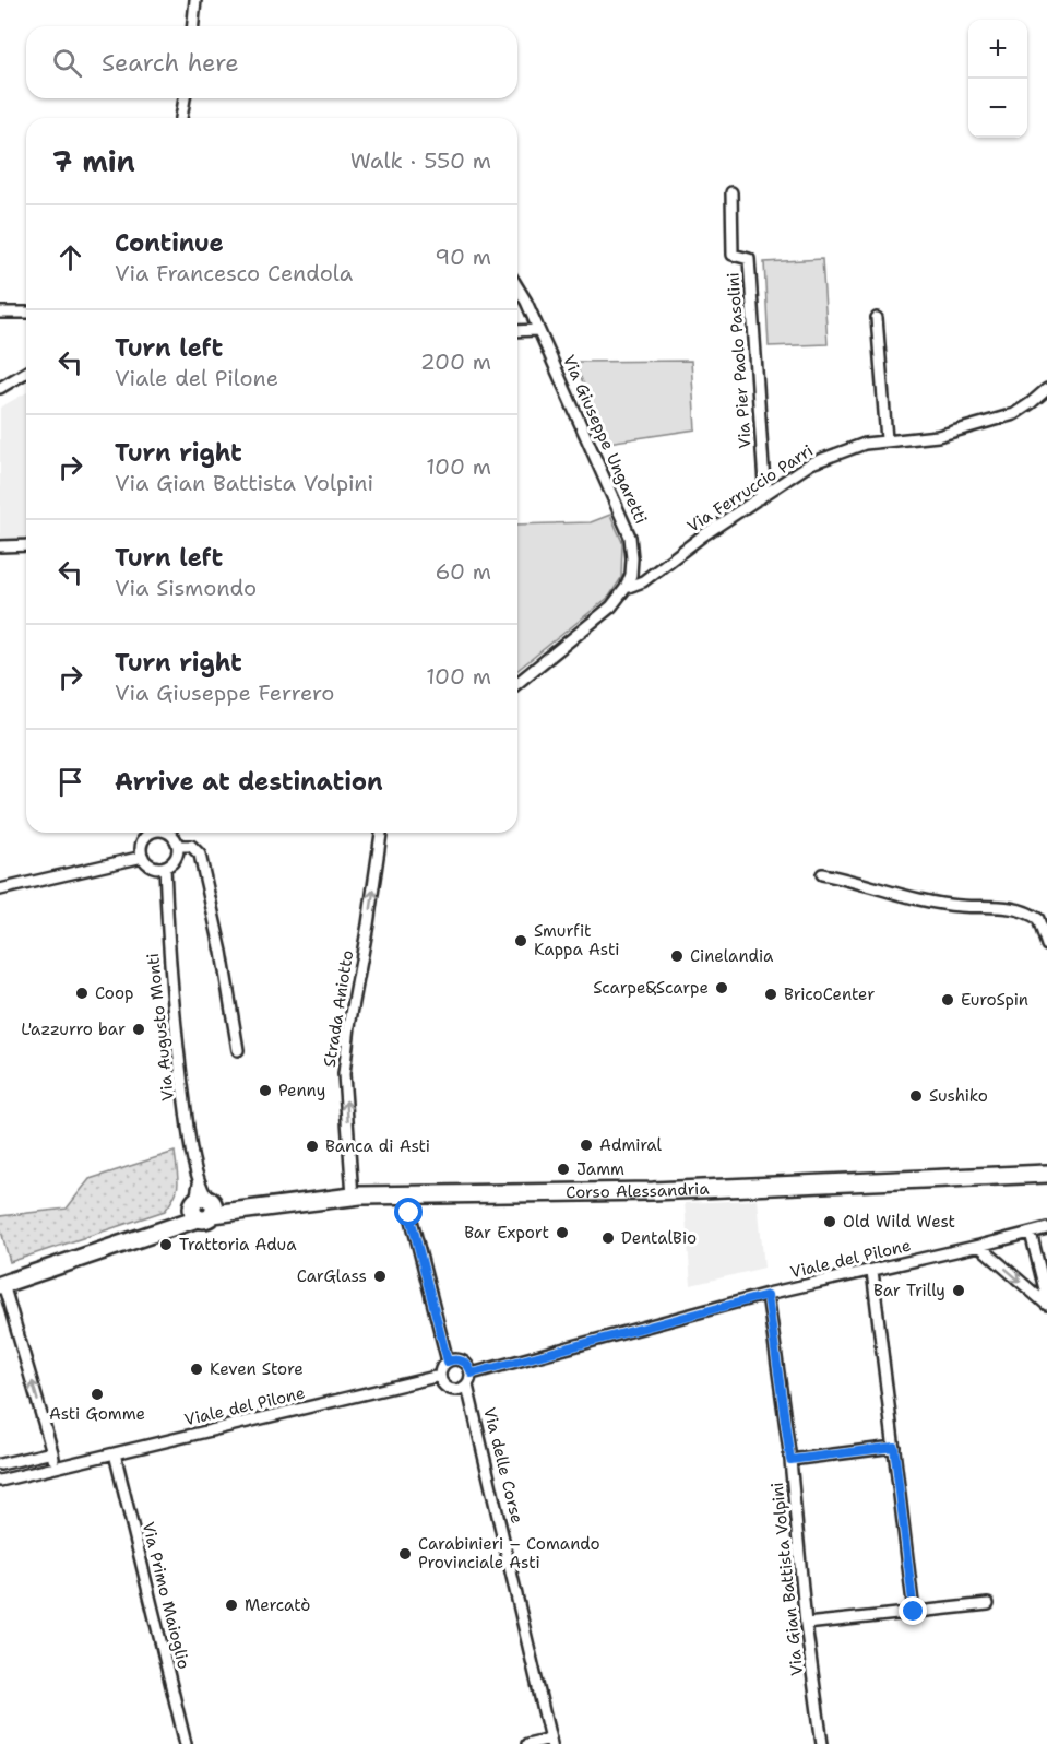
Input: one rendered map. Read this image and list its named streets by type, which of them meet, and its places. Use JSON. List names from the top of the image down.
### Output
{
  "streets": {
    "main road": ["Corso Alessandria"],
    "street": [
      "Via Pier Paolo Pasolini",
      "Via Giuseppe Ungaretti",
      "Via Ferruccio Parri",
      "Strada Aniotto",
      "Via Augusto Monti",
      "Viale del Pilone",
      "Via delle Corse",
      "Via Gian Battista Volpini",
      "Via Primo Maioglio"
    ]
  },
  "crossings": [
    ["Via Pier Paolo Pasolini", "Via Ferruccio Parri"],
    ["Via Giuseppe Ungaretti", "Via Ferruccio Parri"],
    ["Strada Aniotto", "Corso Alessandria"],
    ["Via Augusto Monti", "Corso Alessandria"],
    ["Viale del Pilone", "Via delle Corse"],
    ["Viale del Pilone", "Via Gian Battista Volpini"],
    ["Viale del Pilone", "Via Primo Maioglio"]
  ],
  "one_way": ["Strada Aniotto"],
  "places": [
    "Smurfit Kappa Asti",
    "Cinelandia",
    "Scarpe&Scarpe",
    "Coop",
    "BricoCenter",
    "EuroSpin",
    "L'azzurro bar",
    "Penny",
    "Sushiko",
    "Admiral",
    "Banca di Asti",
    "Jamm",
    "Old Wild West",
    "Bar Export",
    "DentalBio",
    "Trattoria Adua",
    "CarGlass",
    "Bar Trilly",
    "Keven Store",
    "Asti Gomme",
    "Carabinieri – Comando Provinciale Asti",
    "Mercatò"
  ],
  "page": {
    "map_buttons": ["+", "−"],
    "search": "Search here",
    "heading": ["7 min", "Walk · 550 m"],
    "list": [
      ["Continue", "Via Francesco Cendola", "90 m"],
      ["Turn left", "Viale del Pilone", "200 m"],
      ["Turn right", "Via Gian Battista Volpini", "100 m"],
      ["Turn left", "Via Sismondo", "60 m"],
      ["Turn right", "Via Giuseppe Ferrero", "100 m"],
      "Arrive at destination"
    ]
  }
}
